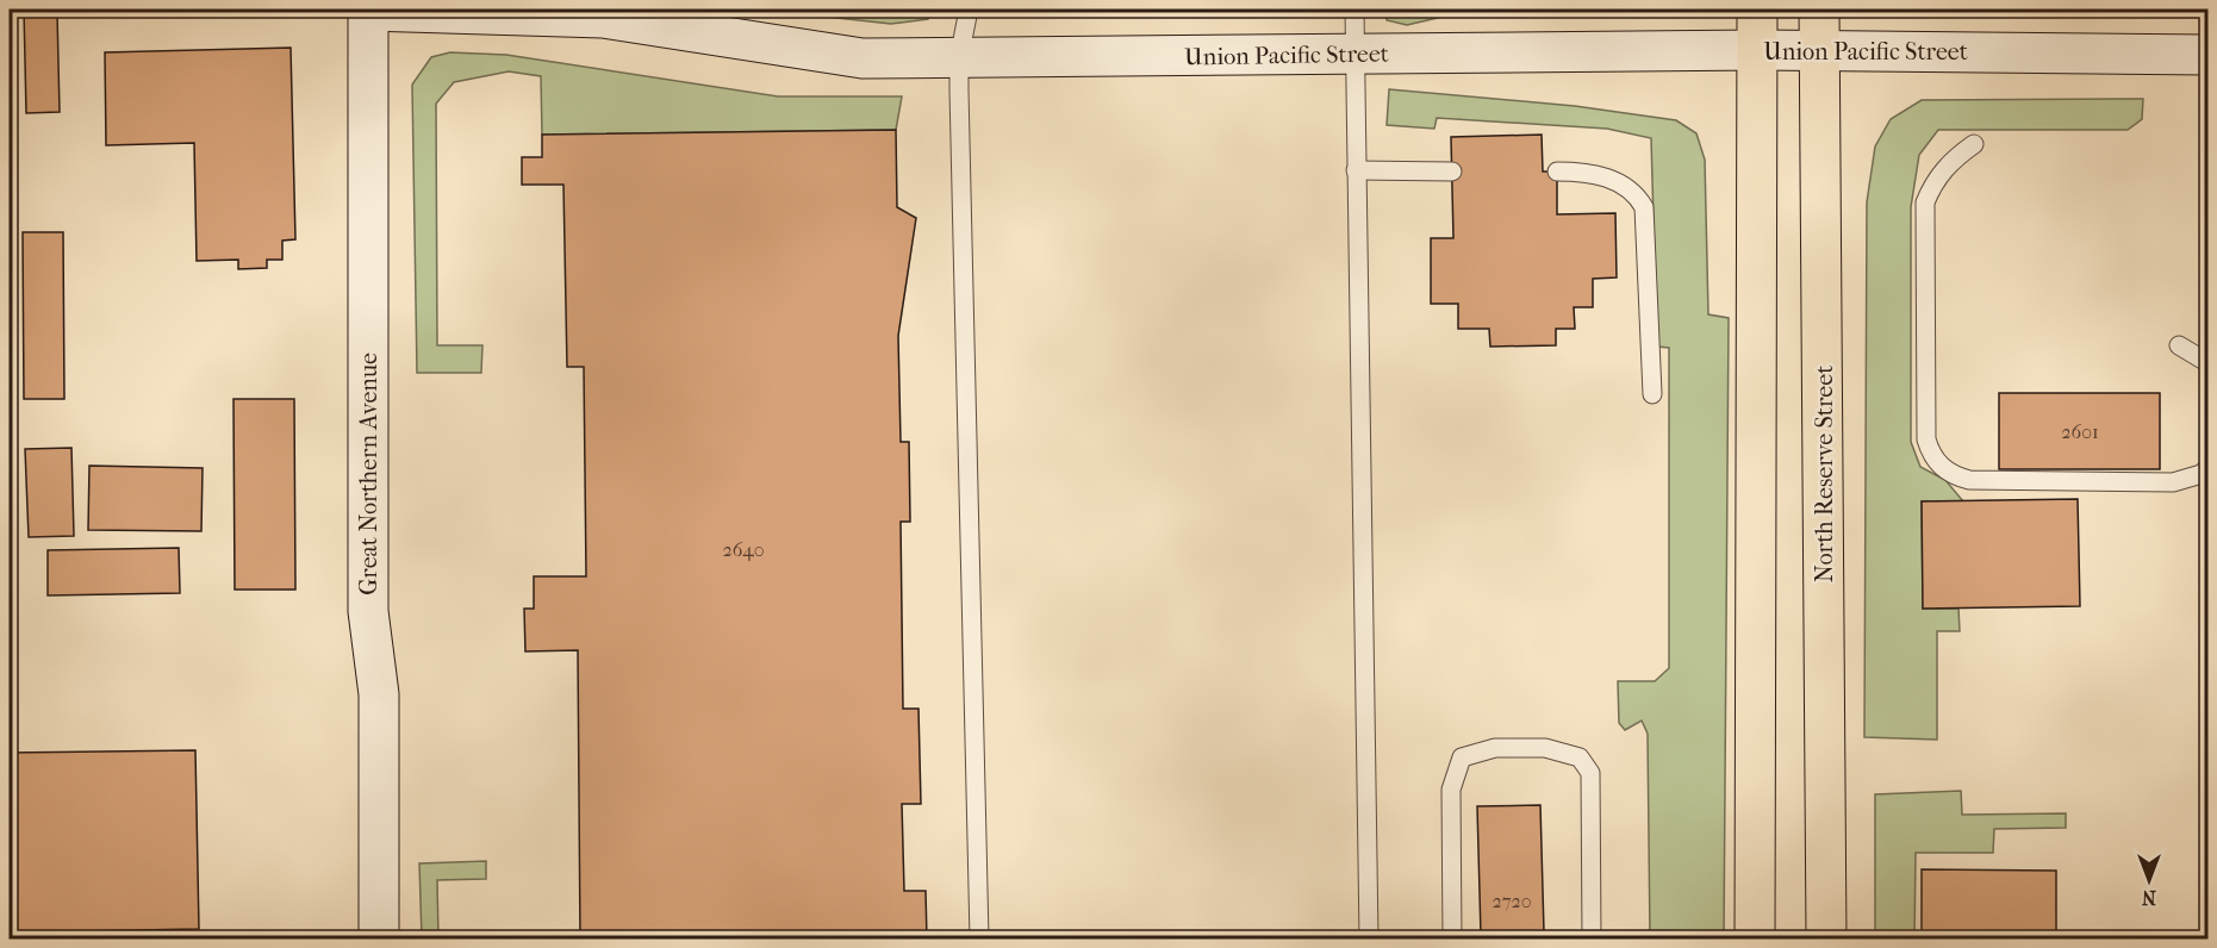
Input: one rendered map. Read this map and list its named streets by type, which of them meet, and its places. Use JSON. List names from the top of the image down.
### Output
{
  "streets": {
    "highway": ["North Reserve Street"],
    "street": ["Union Pacific Street", "Great Northern Avenue"]
  },
  "crossings": [
    ["Union Pacific Street", "Great Northern Avenue"],
    ["Union Pacific Street", "North Reserve Street"]
  ],
  "house_numbers": ["2601", "2640", "2720"],
  "north": "bottom"
}
